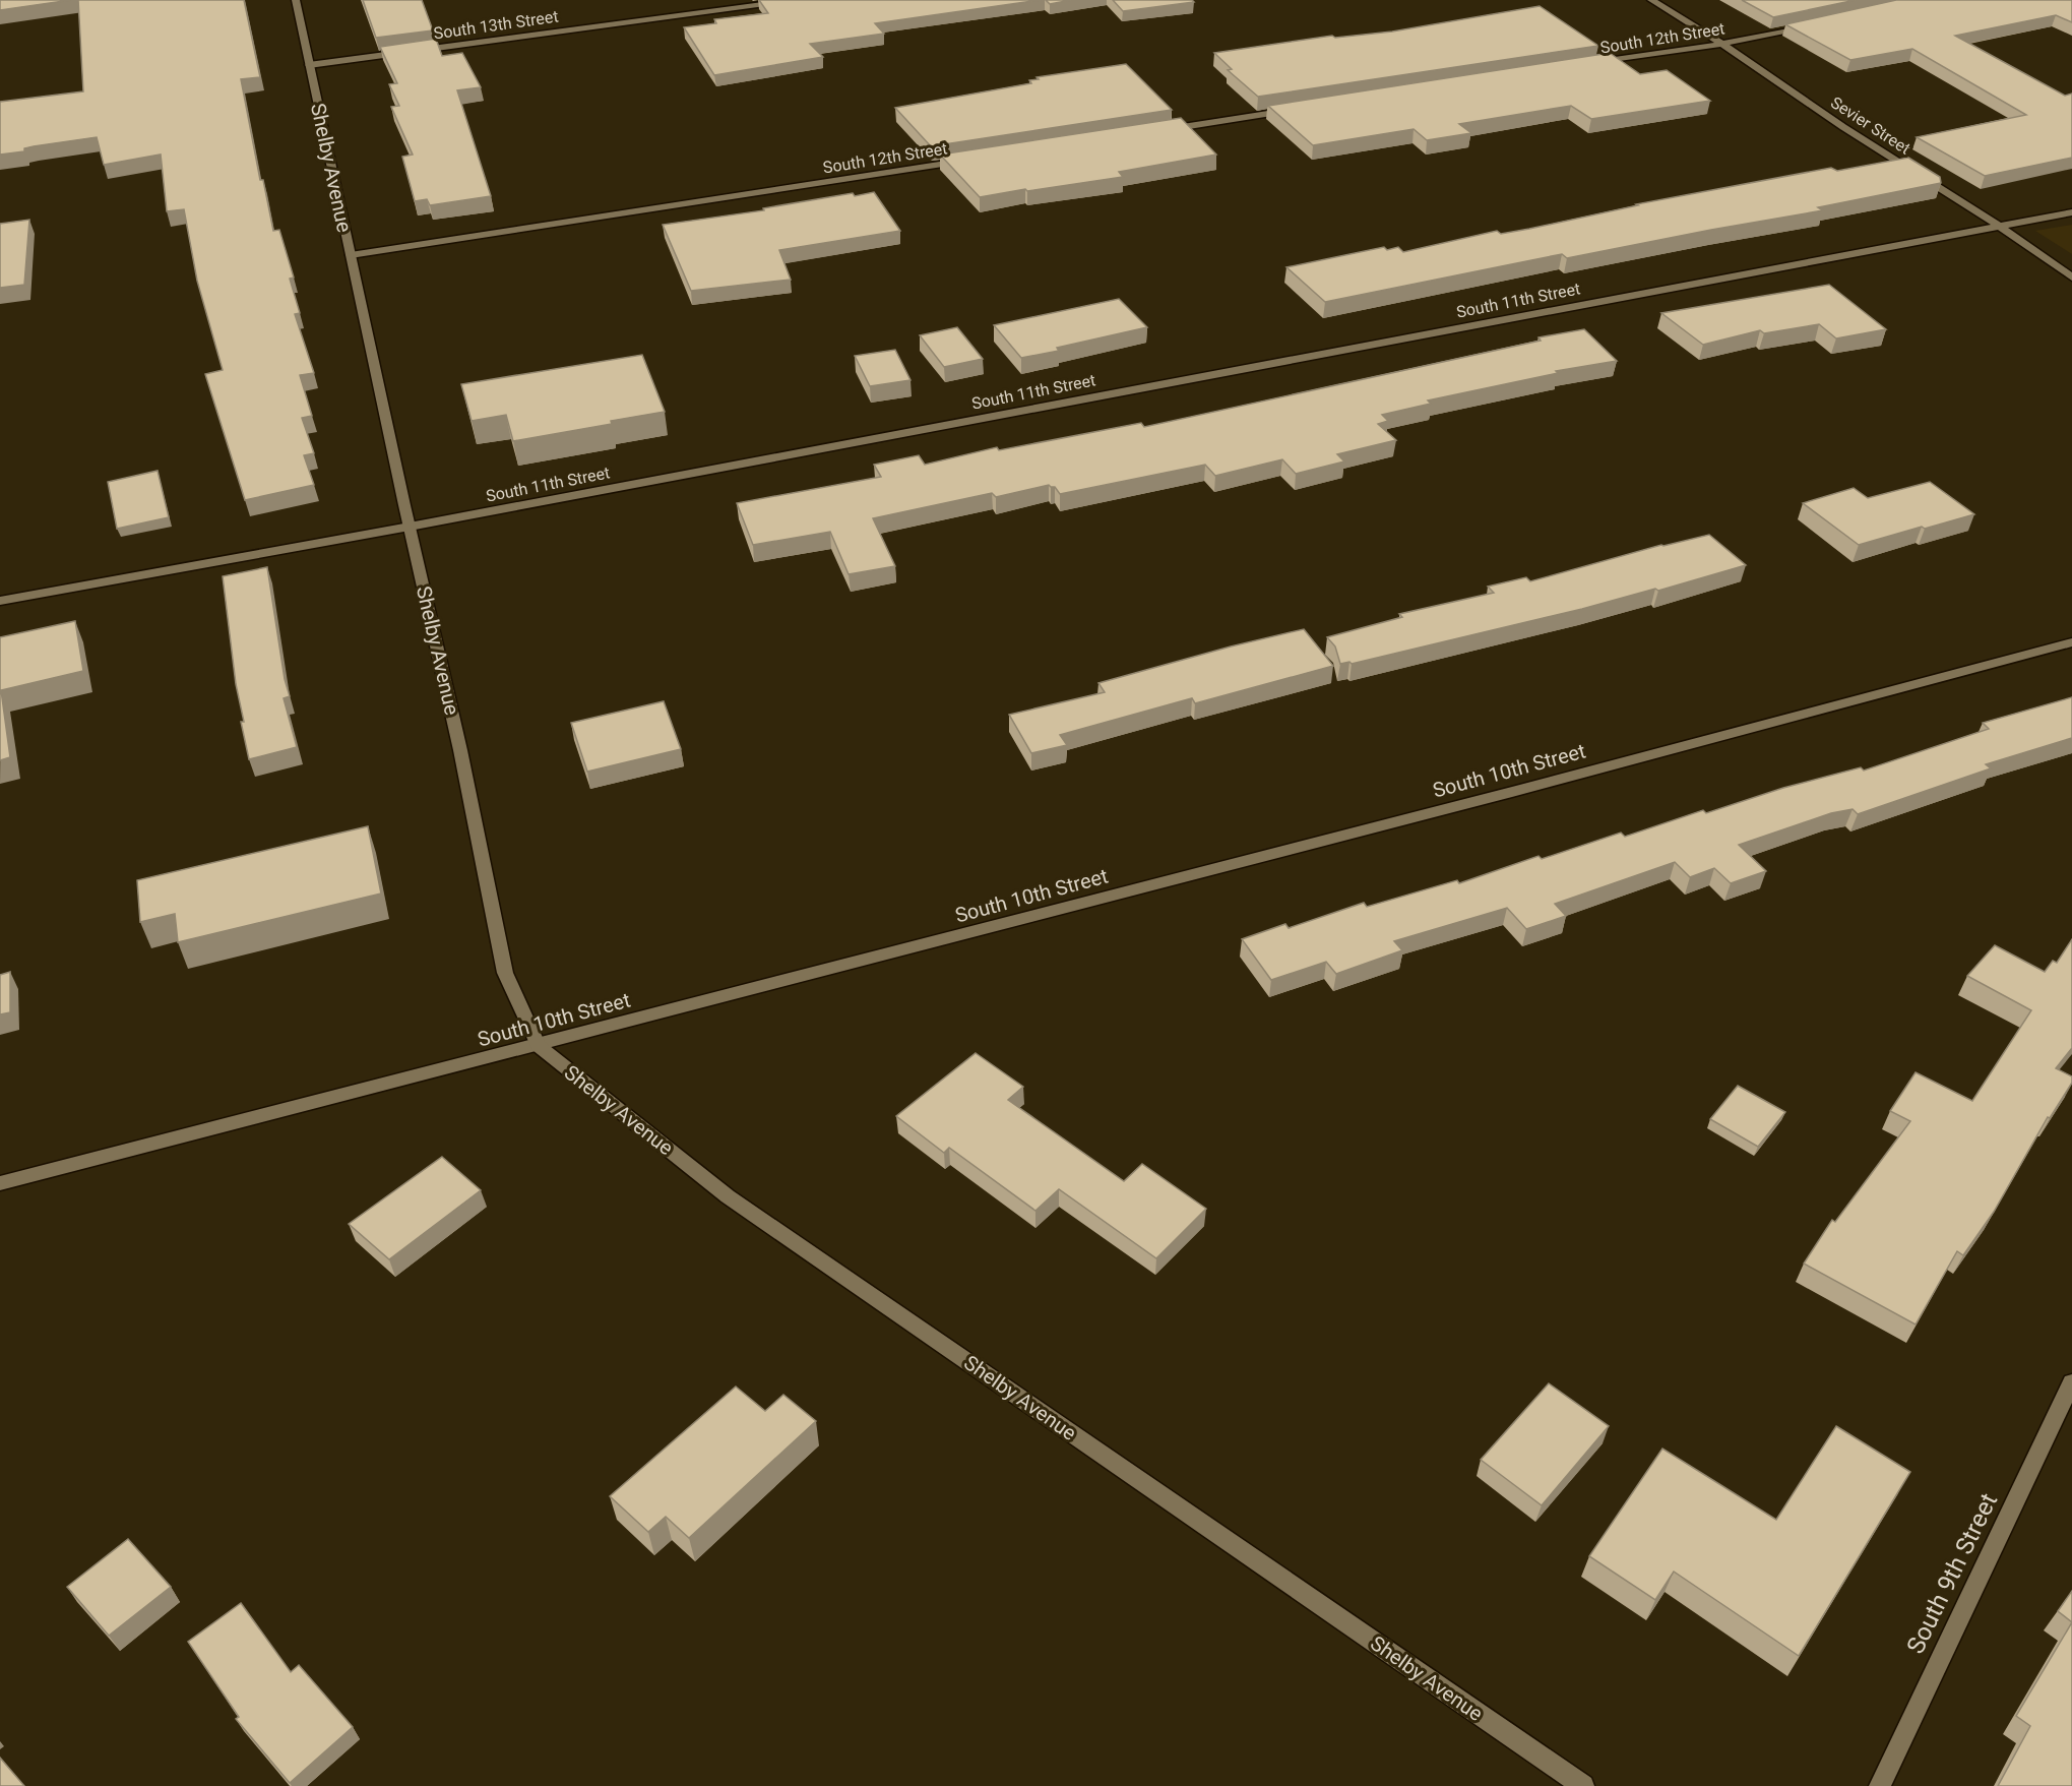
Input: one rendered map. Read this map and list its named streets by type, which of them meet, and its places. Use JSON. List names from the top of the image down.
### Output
{
  "streets": {
    "street": [
      "South 13th Street",
      "South 12th Street",
      "Sevier Street",
      "Shelby Avenue",
      "South 11th Street",
      "South 10th Street",
      "South 9th Street"
    ]
  },
  "crossings": [
    ["South 13th Street", "Shelby Avenue"],
    ["South 12th Street", "Sevier Street"],
    ["South 12th Street", "Shelby Avenue"],
    ["Sevier Street", "South 11th Street"],
    ["Shelby Avenue", "South 11th Street"],
    ["Shelby Avenue", "South 10th Street"]
  ]
}
